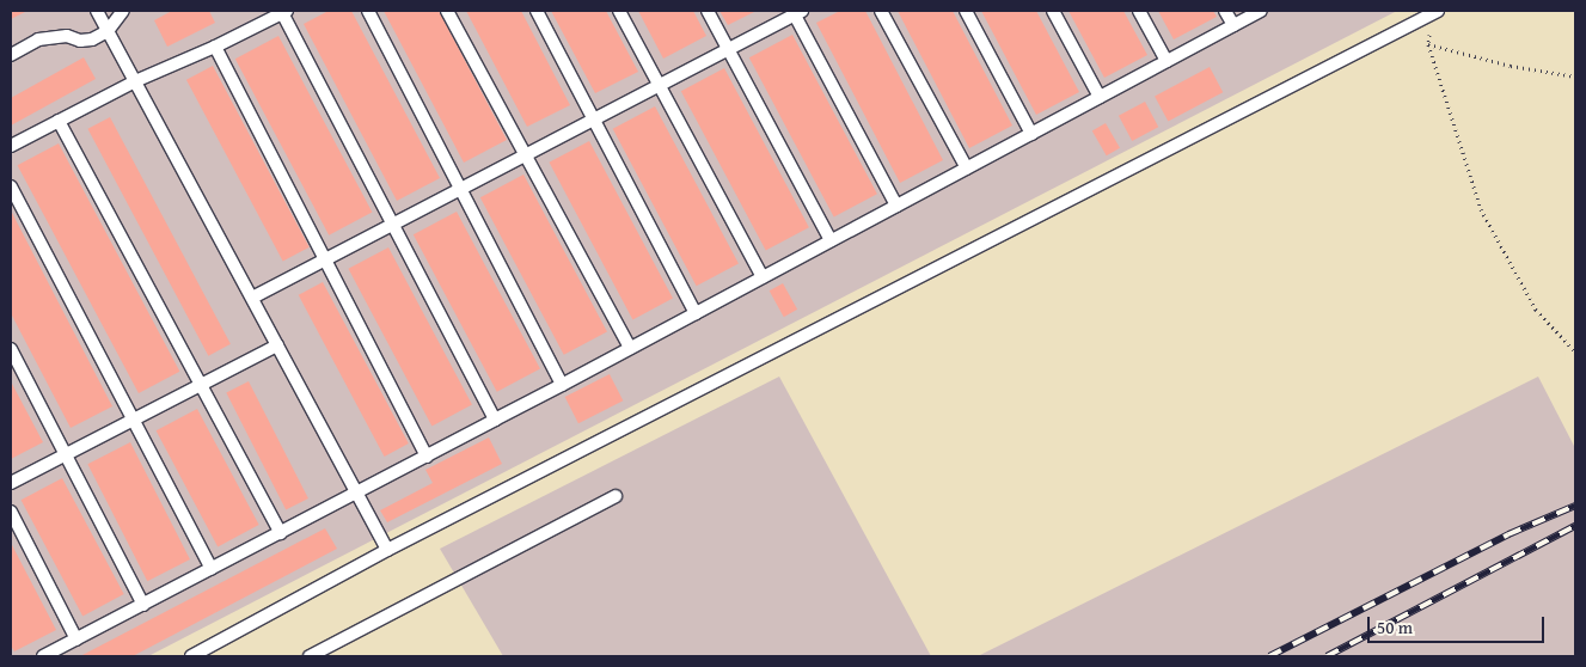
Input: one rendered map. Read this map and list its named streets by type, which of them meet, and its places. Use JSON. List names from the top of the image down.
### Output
{
  "scale_bar": "50 m"
}
